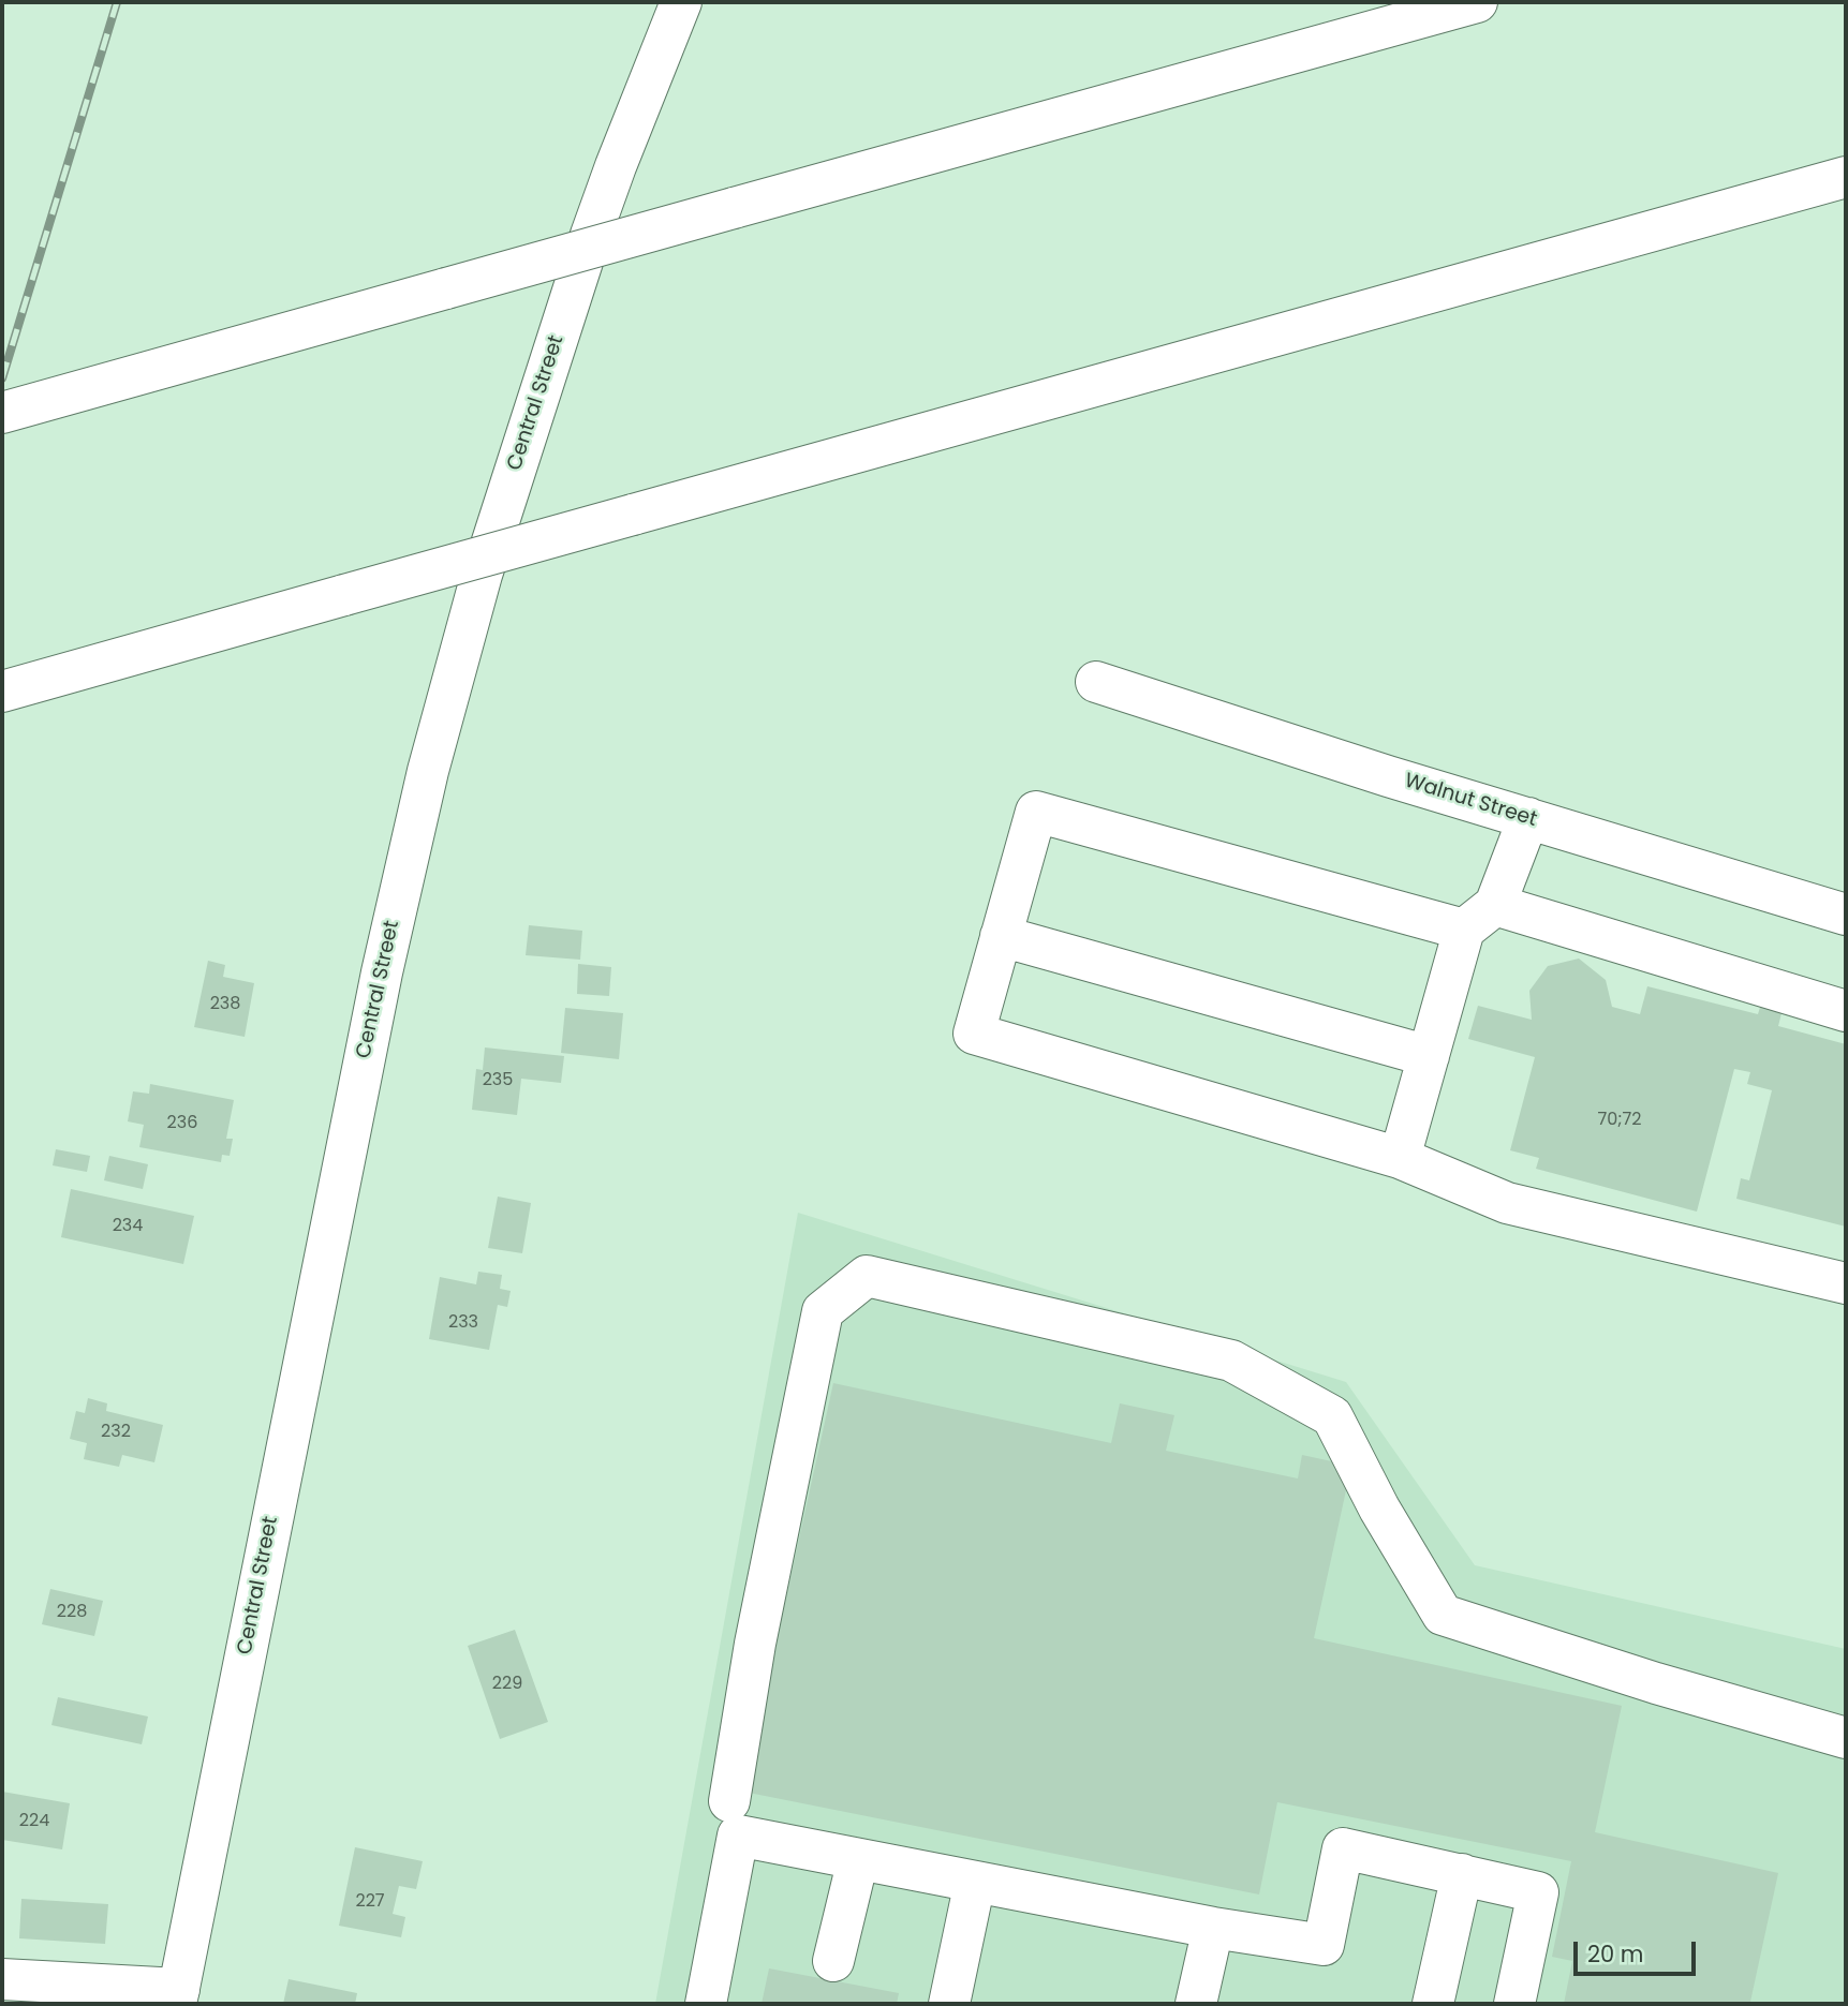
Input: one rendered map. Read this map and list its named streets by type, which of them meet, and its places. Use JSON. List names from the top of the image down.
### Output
{
  "streets": {
    "main road": ["Central Street", "Walnut Street"]
  },
  "house_numbers": [
    "238",
    "235",
    "70;72",
    "236",
    "234",
    "233",
    "232",
    "228",
    "229",
    "224",
    "227"
  ],
  "scale_bar": "20 m"
}
